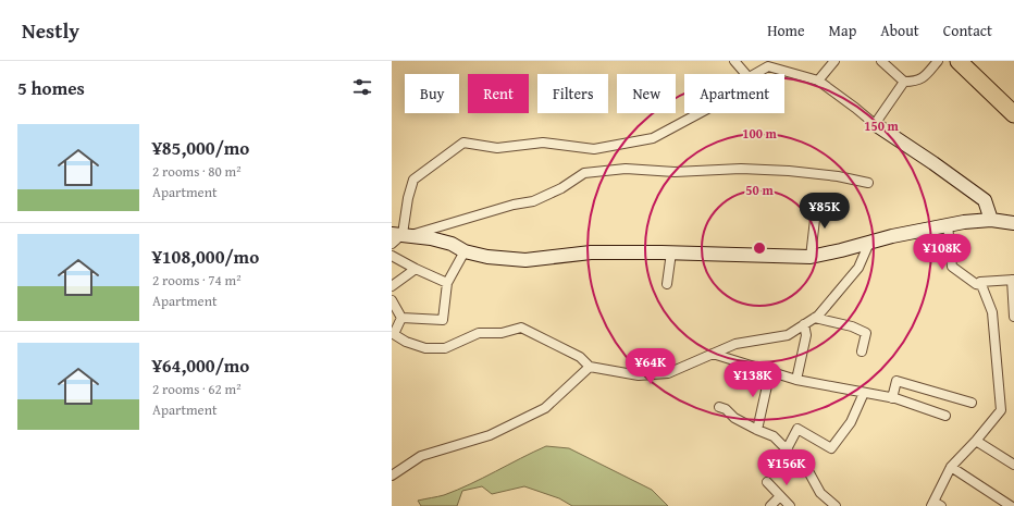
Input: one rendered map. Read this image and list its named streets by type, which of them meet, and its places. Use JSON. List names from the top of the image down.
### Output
{
  "page": {
    "header": "Nestly",
    "nav": [
      "Home",
      "Map",
      "About",
      "Contact"
    ],
    "heading": "5 homes",
    "chip": [
      "Buy",
      "Rent",
      "Filters",
      "New",
      "Apartment"
    ],
    "list": [
      {
        "name": "¥85,000/mo",
        "note": "2 rooms · 80 m² · Apartment"
      },
      {
        "name": "¥108,000/mo",
        "note": "2 rooms · 74 m² · Apartment"
      },
      {
        "name": "¥64,000/mo",
        "note": "2 rooms · 62 m² · Apartment"
      }
    ],
    "price": [
      "¥85K",
      "¥108K",
      "¥64K",
      "¥138K",
      "¥156K"
    ]
  },
  "rings": ["150 m", "100 m", "50 m"]
}
